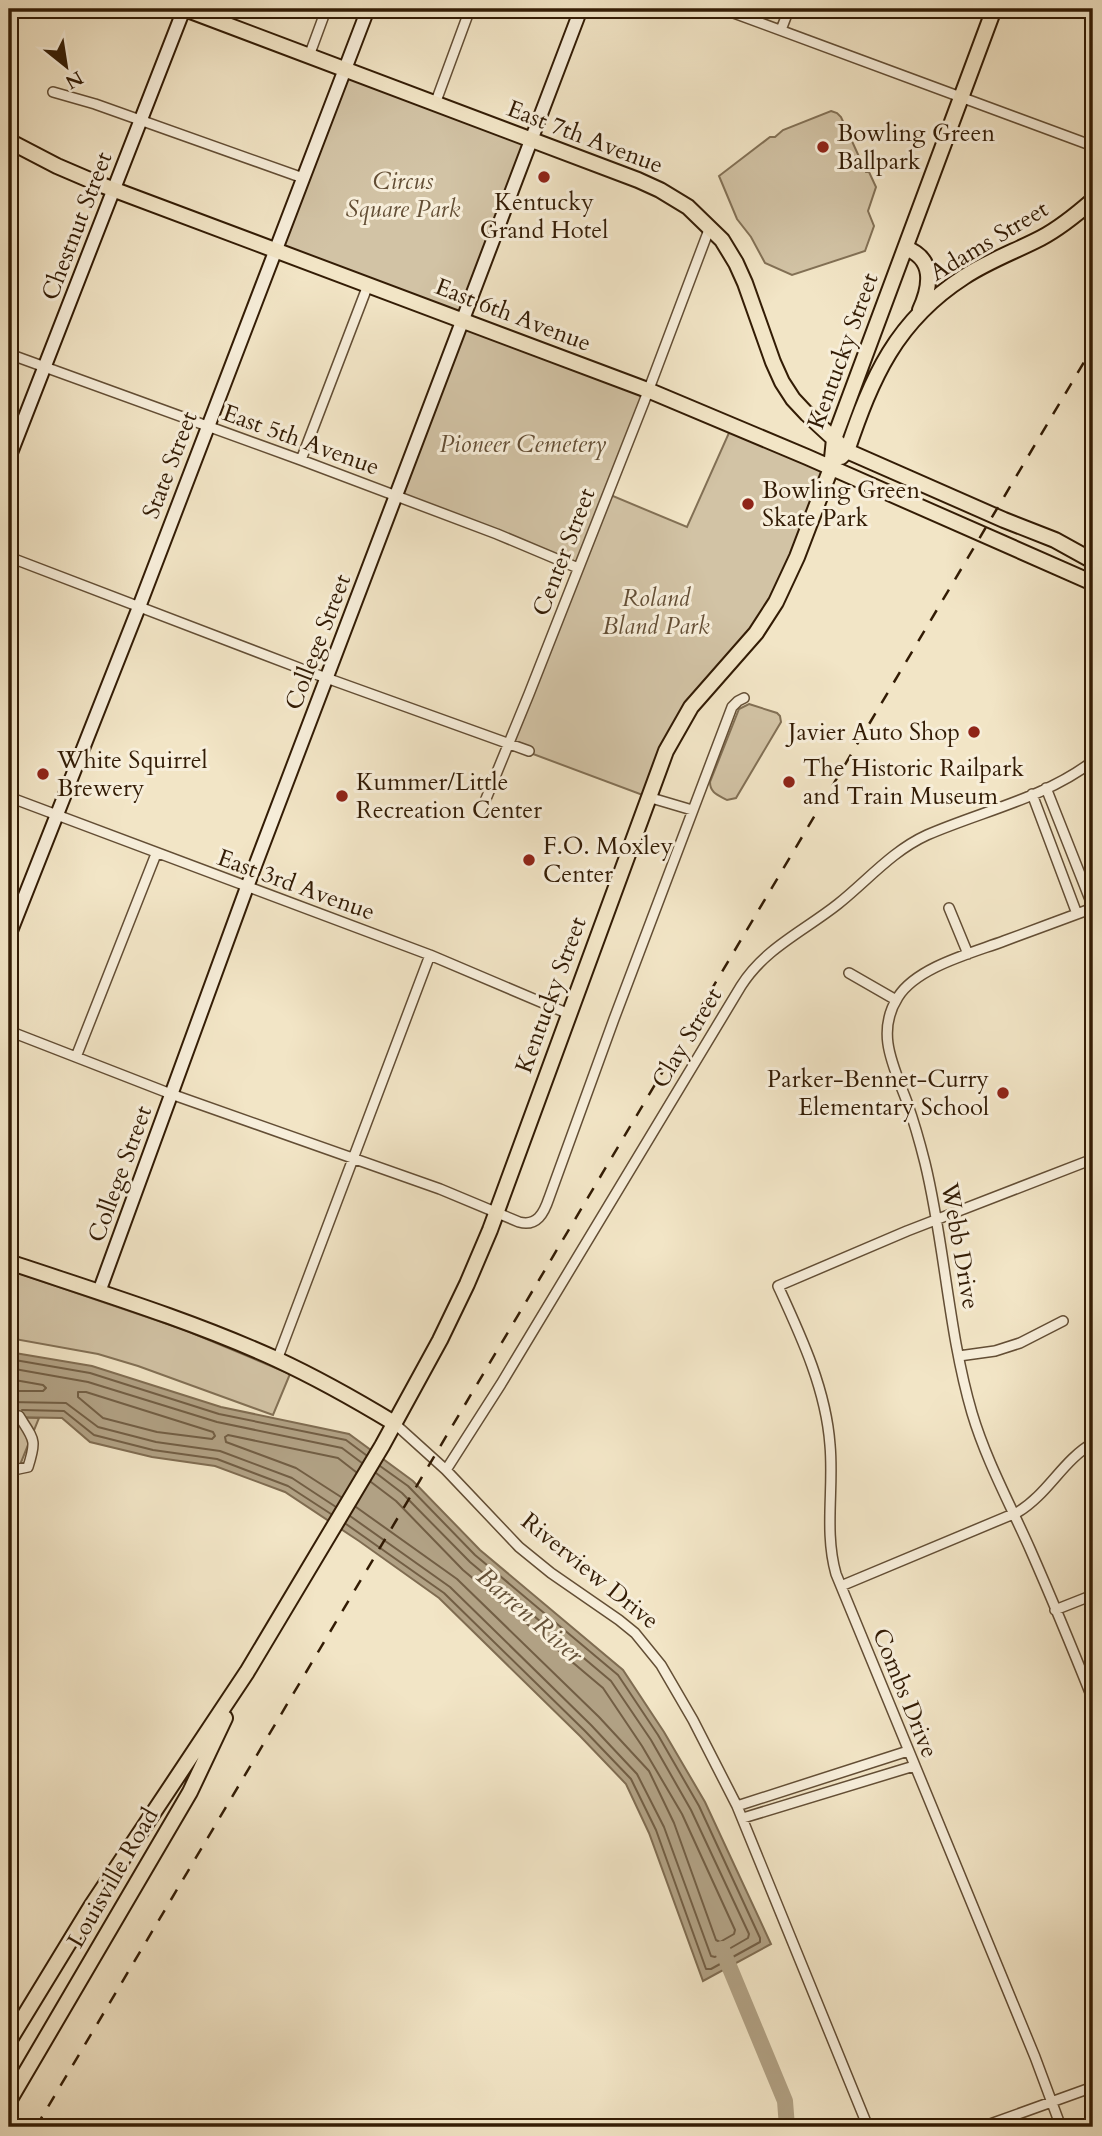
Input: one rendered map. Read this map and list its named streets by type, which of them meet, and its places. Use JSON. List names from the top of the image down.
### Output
{
  "streets": {
    "main road": [
      "East 7th Avenue",
      "Adams Street",
      "East 6th Avenue",
      "Kentucky Street",
      "Riverview Drive",
      "Louisville Road"
    ],
    "street": [
      "Chestnut Street",
      "East 5th Avenue",
      "State Street",
      "Center Street",
      "College Street",
      "East 3rd Avenue",
      "Clay Street",
      "Webb Drive",
      "Combs Drive"
    ]
  },
  "crossings": [
    ["East 7th Avenue", "Chestnut Street"],
    ["East 7th Avenue", "Adams Street"],
    ["East 7th Avenue", "Kentucky Street"],
    ["East 7th Avenue", "State Street"],
    ["East 7th Avenue", "Center Street"],
    ["East 7th Avenue", "College Street"],
    ["Chestnut Street", "East 6th Avenue"],
    ["Chestnut Street", "East 5th Avenue"],
    ["Adams Street", "East 6th Avenue"],
    ["Adams Street", "Kentucky Street"],
    ["East 6th Avenue", "Kentucky Street"],
    ["East 6th Avenue", "State Street"],
    ["East 6th Avenue", "Center Street"],
    ["East 6th Avenue", "College Street"],
    ["Kentucky Street", "East 3rd Avenue"],
    ["Kentucky Street", "Riverview Drive"],
    ["Kentucky Street", "Louisville Road"],
    ["East 5th Avenue", "State Street"],
    ["East 5th Avenue", "Center Street"],
    ["East 5th Avenue", "College Street"],
    ["State Street", "East 3rd Avenue"],
    ["College Street", "East 3rd Avenue"],
    ["College Street", "Riverview Drive"],
    ["Clay Street", "Riverview Drive"],
    ["Webb Drive", "Combs Drive"],
    ["Riverview Drive", "Louisville Road"]
  ],
  "water": ["Barren River"],
  "parks": ["Circus Square Park", "Pioneer Cemetery", "Roland Bland Park"],
  "places": [
    "Bowling Green Ballpark",
    "Kentucky Grand Hotel",
    "Bowling Green Skate Park",
    "Javier Auto Shop",
    "White Squirrel Brewery",
    "The Historic Railpark and Train Museum",
    "Kummer/Little Recreation Center",
    "F.O. Moxley Center",
    "Parker-Bennet-Curry Elementary School"
  ],
  "north": "bottom right"
}
